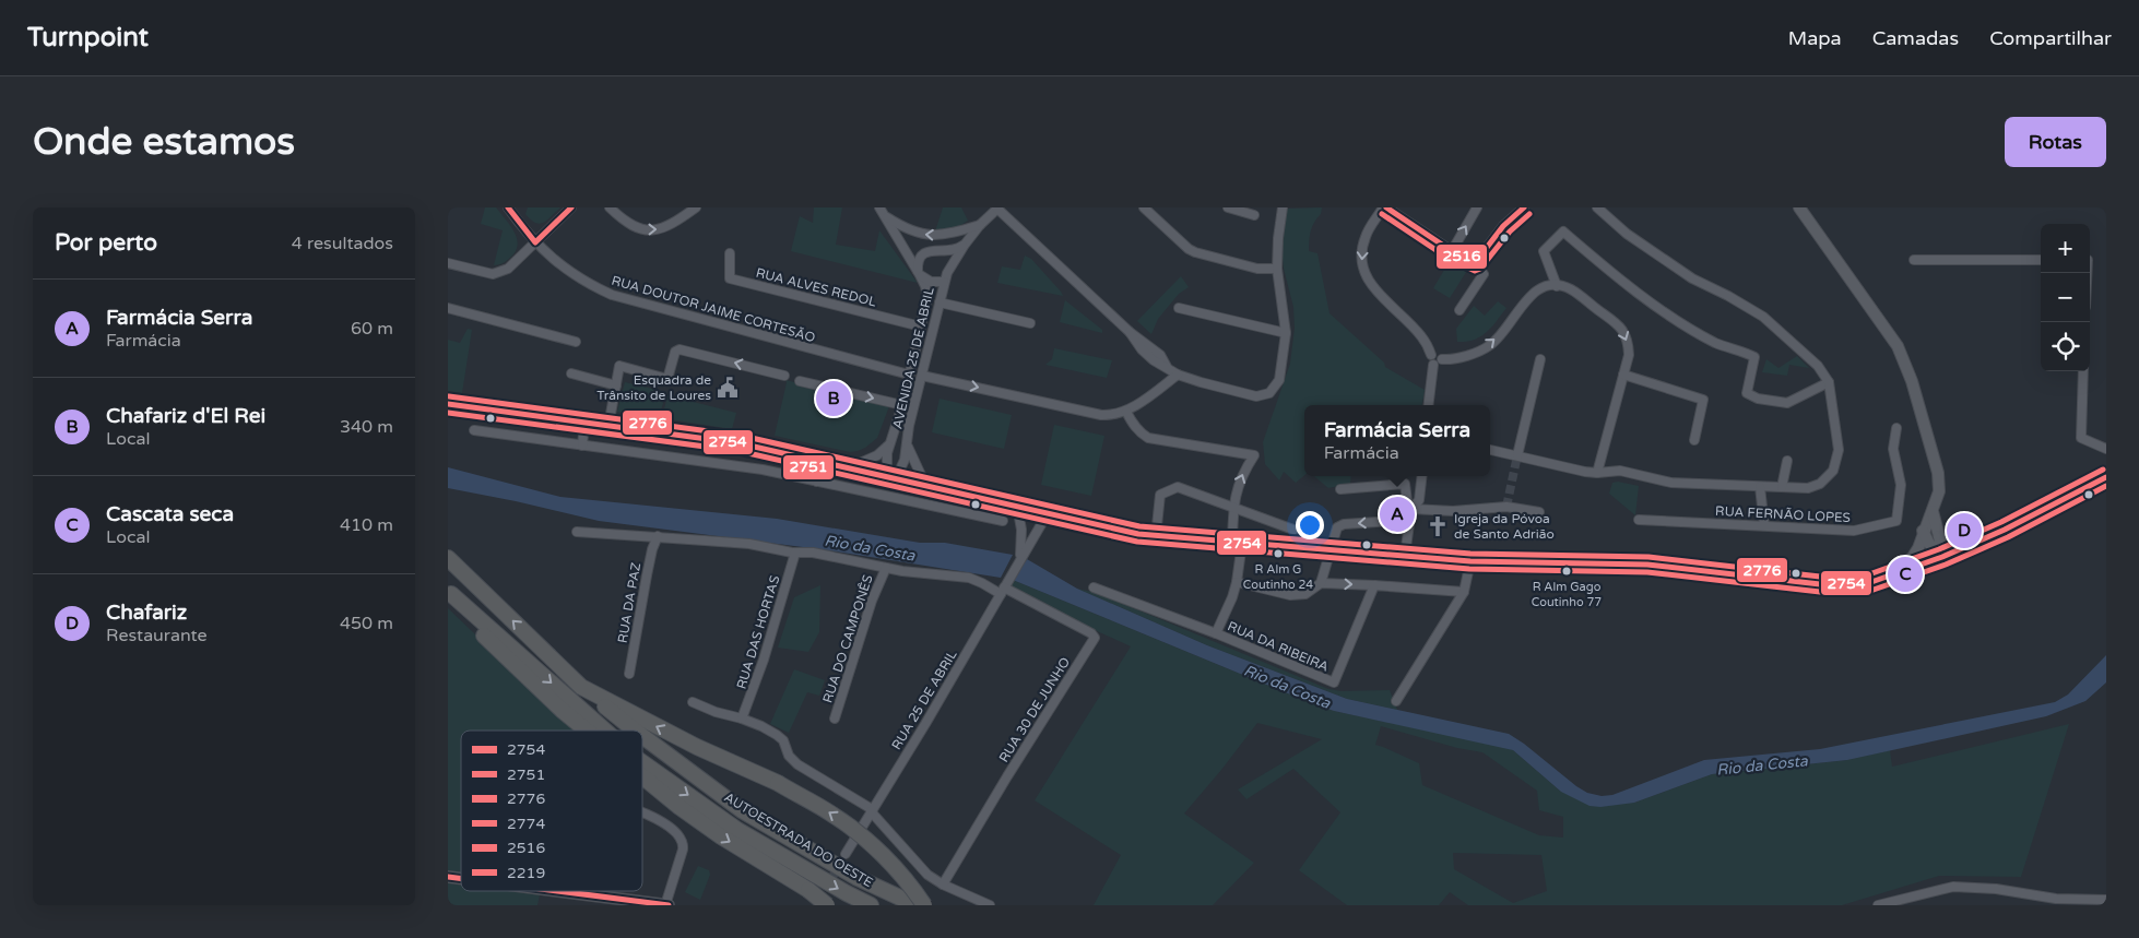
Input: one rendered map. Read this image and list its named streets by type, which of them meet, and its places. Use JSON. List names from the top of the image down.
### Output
{
  "streets": {
    "highway": ["AUTOESTRADA DO OESTE"],
    "street": [
      "RUA ALVES REDOL",
      "RUA DOUTOR JAIME CORTESÃO",
      "AVENIDA 25 DE ABRIL",
      "RUA FERNÃO LOPES",
      "RUA DA PAZ",
      "RUA DAS HORTAS",
      "RUA DO CAMPONÊS",
      "RUA DA RIBEIRA",
      "RUA 25 DE ABRIL",
      "RUA 30 DE JUNHO"
    ]
  },
  "crossings": [
    ["RUA ALVES REDOL", "AVENIDA 25 DE ABRIL"],
    ["RUA DOUTOR JAIME CORTESÃO", "AVENIDA 25 DE ABRIL"],
    ["RUA 25 DE ABRIL", "RUA 30 DE JUNHO"]
  ],
  "water": ["Rio da Costa"],
  "places": {
    "public building": ["Esquadra de Trânsito de Loures"],
    "church": ["Igreja da Póvoa de Santo Adrião"],
    "other": ["R Alm G Coutinho 24", "R Alm Gago Coutinho 77"]
  },
  "lines": [
    "transit line 2516",
    "transit line 2219",
    "transit line 2776",
    "transit line 2754",
    "transit line 2751",
    "transit line 2774"
  ],
  "legend": [
    "2754",
    "2751",
    "2776",
    "2774",
    "2516",
    "2219"
  ],
  "page": {
    "header": "Turnpoint",
    "nav": ["Mapa", "Camadas", "Compartilhar"],
    "buttons": "Rotas",
    "title": "Onde estamos",
    "heading": ["Por perto", "4 resultados"],
    "map_buttons": ["+", "−"],
    "list": [
      {
        "mark": "A",
        "name": "Farmácia Serra",
        "note": "Farmácia",
        "value": "60 m"
      },
      {
        "mark": "B",
        "name": "Chafariz d'El Rei",
        "note": "Local",
        "value": "340 m"
      },
      {
        "mark": "C",
        "name": "Cascata seca",
        "note": "Local",
        "value": "410 m"
      },
      {
        "mark": "D",
        "name": "Chafariz",
        "note": "Restaurante",
        "value": "450 m"
      }
    ],
    "pins": [
      "B",
      "A",
      "D",
      "C"
    ],
    "popup": ["Farmácia Serra", "Farmácia"]
  }
}
